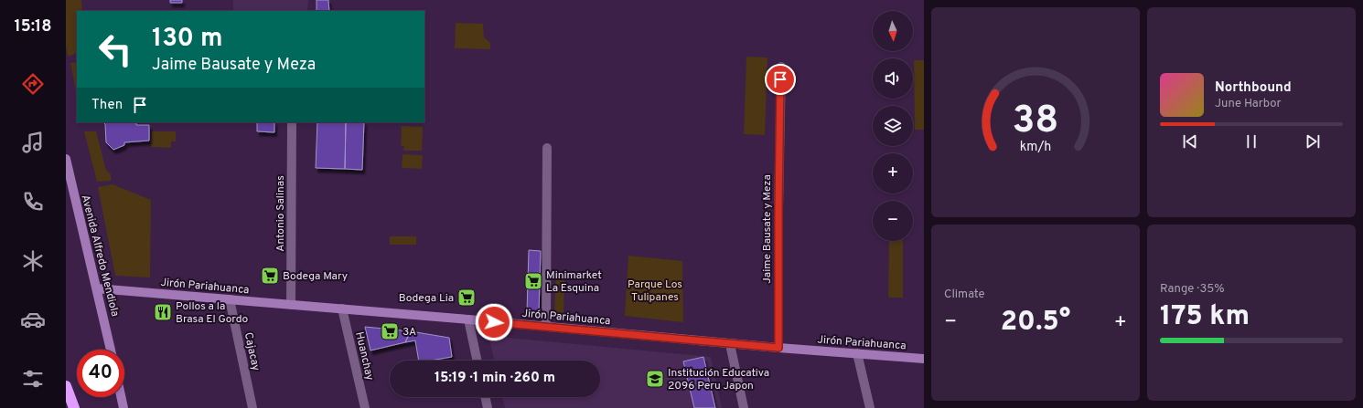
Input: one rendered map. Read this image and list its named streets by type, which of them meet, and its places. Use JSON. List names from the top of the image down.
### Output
{
  "streets": {
    "street": [
      "Antonio Salinas",
      "Jaime Bausate y Meza",
      "Avenida Alfredo Mendiola",
      "Jirón Pariahuanca",
      "Cajacay",
      "Huanchay"
    ]
  },
  "crossings": [
    ["Antonio Salinas", "Jirón Pariahuanca"],
    ["Jaime Bausate y Meza", "Jirón Pariahuanca"],
    ["Avenida Alfredo Mendiola", "Jirón Pariahuanca"],
    ["Jirón Pariahuanca", "Cajacay"],
    ["Jirón Pariahuanca", "Huanchay"]
  ],
  "parks": ["Parque Los Tulipanes"],
  "places": {
    "supermarket": [
      "Bodega Mary",
      "Minimarket La Esquina",
      "Bodega Lia",
      "3A"
    ],
    "restaurant": ["Pollos a la Brasa El Gordo"],
    "school or university": ["Institución Educativa 2096 Peru Japon"]
  },
  "north": "bottom",
  "page": {
    "tabs": "15:18",
    "map_buttons": ["+", "−"],
    "turn": ["130 m", "Jaime Bausate y Meza"],
    "song": ["Northbound", "June Harbor"],
    "then": "Then",
    "tile": [
      "Climate",
      ["Range · 35%", "175 km"]
    ],
    "heat": ["−", "20.5°", "+"],
    "limit": "40",
    "trip": "15:19 · 1 min · 260 m",
    "gauge": ["38", "km/h"]
  }
}
